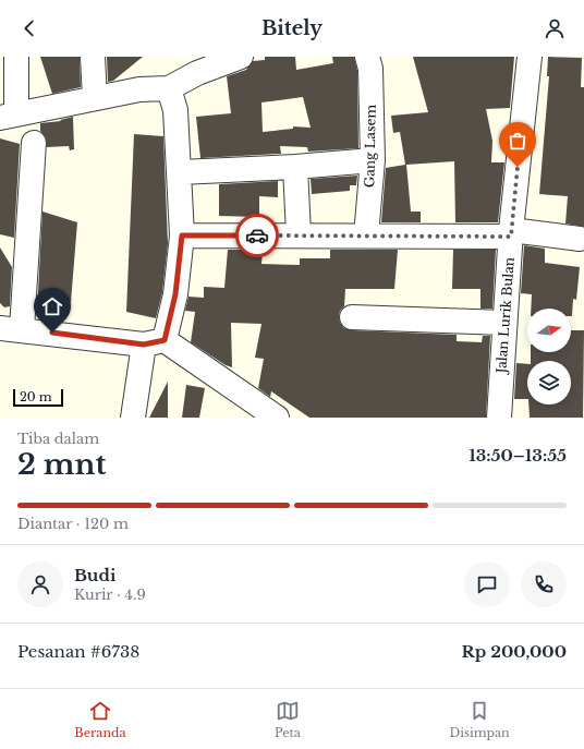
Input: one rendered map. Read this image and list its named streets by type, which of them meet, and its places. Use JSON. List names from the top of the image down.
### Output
{
  "streets": {
    "street": ["Gang Lasem", "Jalan Lurik Bulan"]
  },
  "scale_bar": "20 m",
  "north": "right",
  "page": {
    "header": "Bitely",
    "scale": "20 m",
    "heading": ["2 mnt", "Tiba dalam", "13:50–13:55"],
    "panel": [
      "Budi",
      "Kurir · 4.9",
      "Pesanan #6738",
      "Rp 200,000"
    ],
    "bar": "Diantar · 120 m",
    "tabs": ["Beranda", "Peta", "Disimpan"]
  }
}
